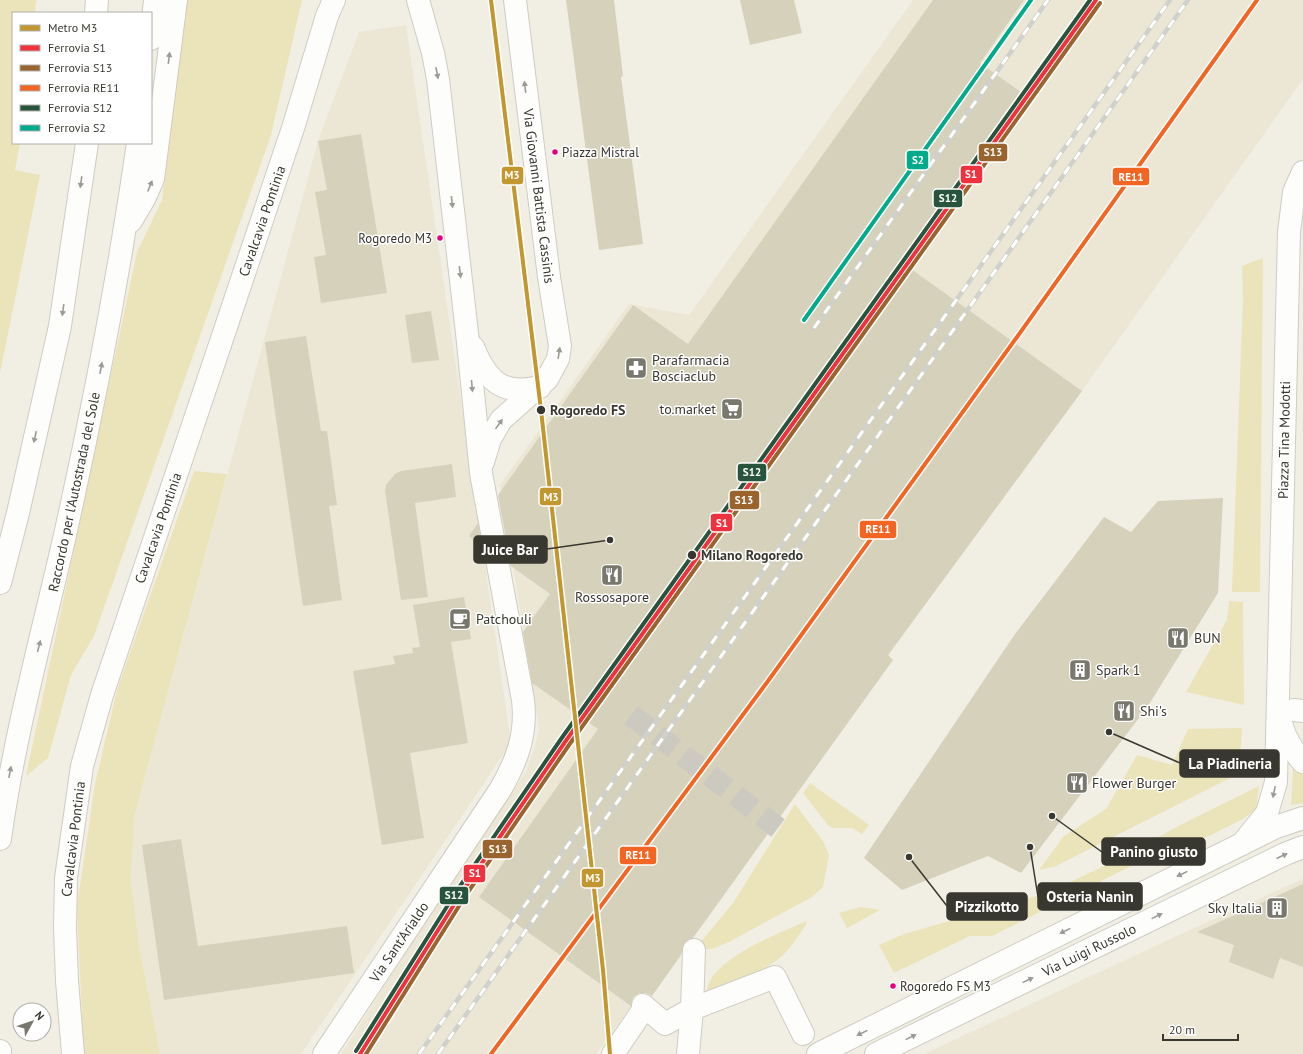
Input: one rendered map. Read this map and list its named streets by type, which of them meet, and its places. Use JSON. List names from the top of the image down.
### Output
{
  "streets": {
    "main road": [
      "Via Giovanni Battista Cassinis",
      "Cavalcavia Pontinia",
      "Piazza Tina Modotti",
      "Raccordo per l'Autostrada del Sole",
      "Via Sant'Arialdo",
      "Via Luigi Russolo"
    ]
  },
  "crossings": [
    ["Via Giovanni Battista Cassinis", "Via Sant'Arialdo"],
    ["Piazza Tina Modotti", "Via Luigi Russolo"]
  ],
  "places": {
    "other": [
      "Piazza Mistral",
      "Rogoredo M3",
      "Rogoredo FS",
      "Juice Bar",
      "Milano Rogoredo",
      "La Piadineria",
      "Panino giusto",
      "Osteria Nanìn",
      "Pizzikotto",
      "Rogoredo FS M3"
    ],
    "pharmacy": ["Parafarmacia Bosciaclub"],
    "supermarket": ["to.market"],
    "restaurant": [
      "Rossosapore",
      "BUN",
      "Shi's",
      "Flower Burger"
    ],
    "cafe": ["Patchouli"],
    "building": ["Spark 1", "Sky Italia"]
  },
  "lines": [
    "metro line M3",
    "rail line S1",
    "rail line RE11",
    "rail line S12",
    "rail line S2",
    "rail line S13"
  ],
  "legend": [
    "Metro M3",
    "Ferrovia S1",
    "Ferrovia S13",
    "Ferrovia RE11",
    "Ferrovia S12",
    "Ferrovia S2"
  ],
  "scale_bar": "20 m",
  "north": "top right"
}
